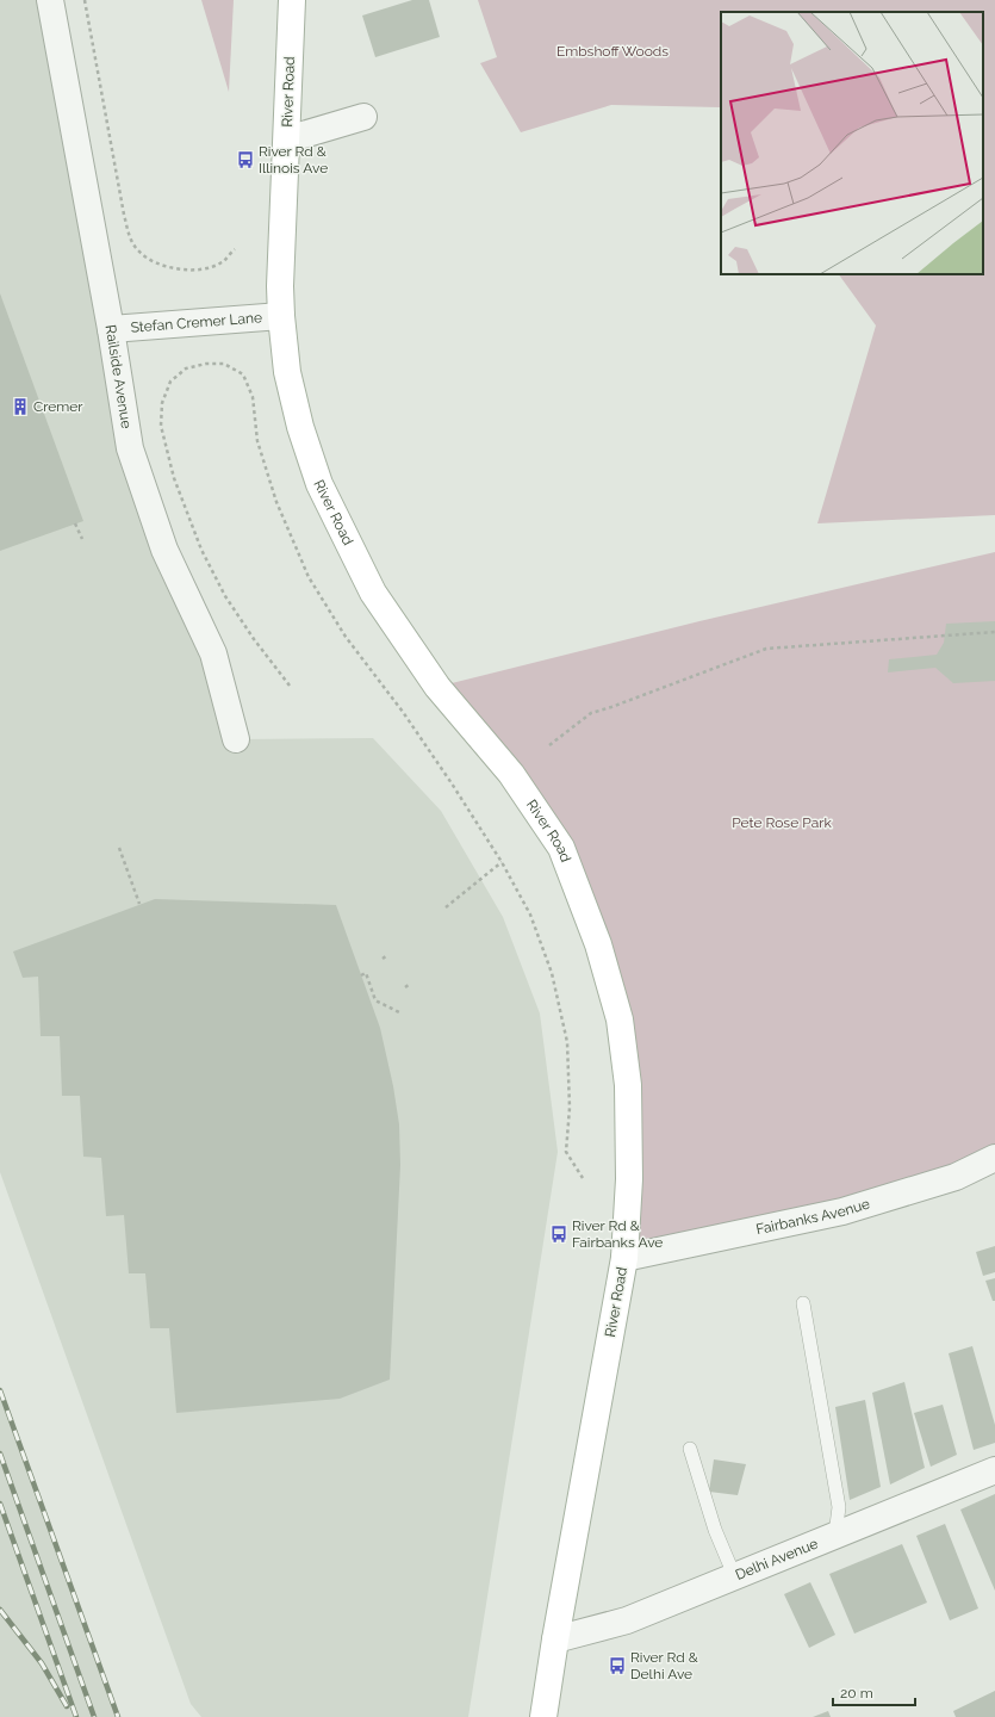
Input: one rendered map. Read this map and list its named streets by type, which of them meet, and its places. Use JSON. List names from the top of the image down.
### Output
{
  "streets": {
    "main road": ["River Road"],
    "street": [
      "Stefan Cremer Lane",
      "Railside Avenue",
      "Fairbanks Avenue",
      "Delhi Avenue"
    ]
  },
  "crossings": [
    ["River Road", "Stefan Cremer Lane"],
    ["River Road", "Fairbanks Avenue"],
    ["River Road", "Delhi Avenue"],
    ["Stefan Cremer Lane", "Railside Avenue"]
  ],
  "parks": ["Embshoff Woods", "Pete Rose Park"],
  "places": {
    "bus stop": ["River Rd & Illinois Ave", "River Rd & Fairbanks Ave", "River Rd & Delhi Ave"],
    "building": ["Cremer"]
  },
  "scale_bar": "20 m"
}
